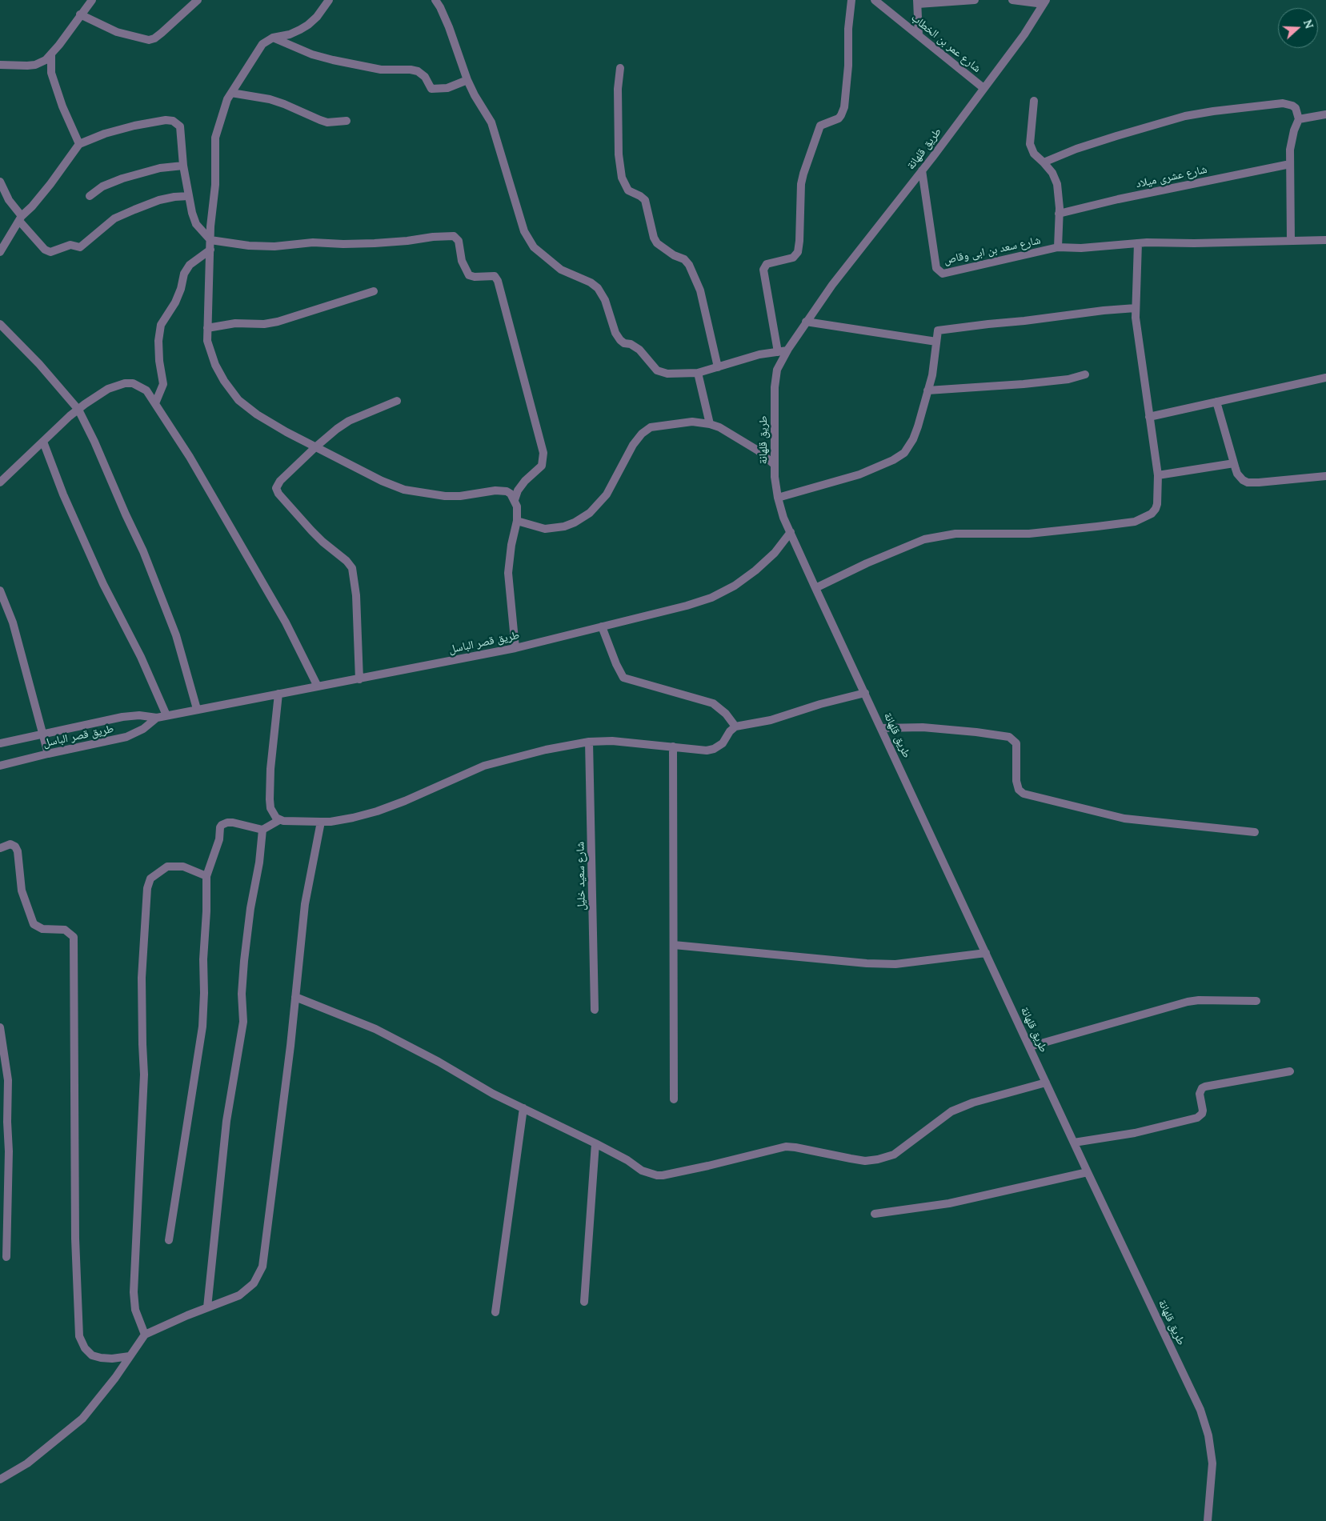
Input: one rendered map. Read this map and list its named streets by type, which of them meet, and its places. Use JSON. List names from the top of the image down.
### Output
{
  "streets": {
    "street": [
      "شارع عمر بن الخطاب",
      "طريق قلهانة",
      "شارع عشرى ميلاد",
      "شارع سعد بن ابى وقاص",
      "طريق قصر الباسل",
      "شارع سعيد خليل"
    ]
  },
  "crossings": [
    ["شارع عمر بن الخطاب", "طريق قلهانة"],
    ["طريق قلهانة", "شارع سعد بن ابى وقاص"],
    ["طريق قلهانة", "طريق قصر الباسل"]
  ],
  "north": "right"
}
